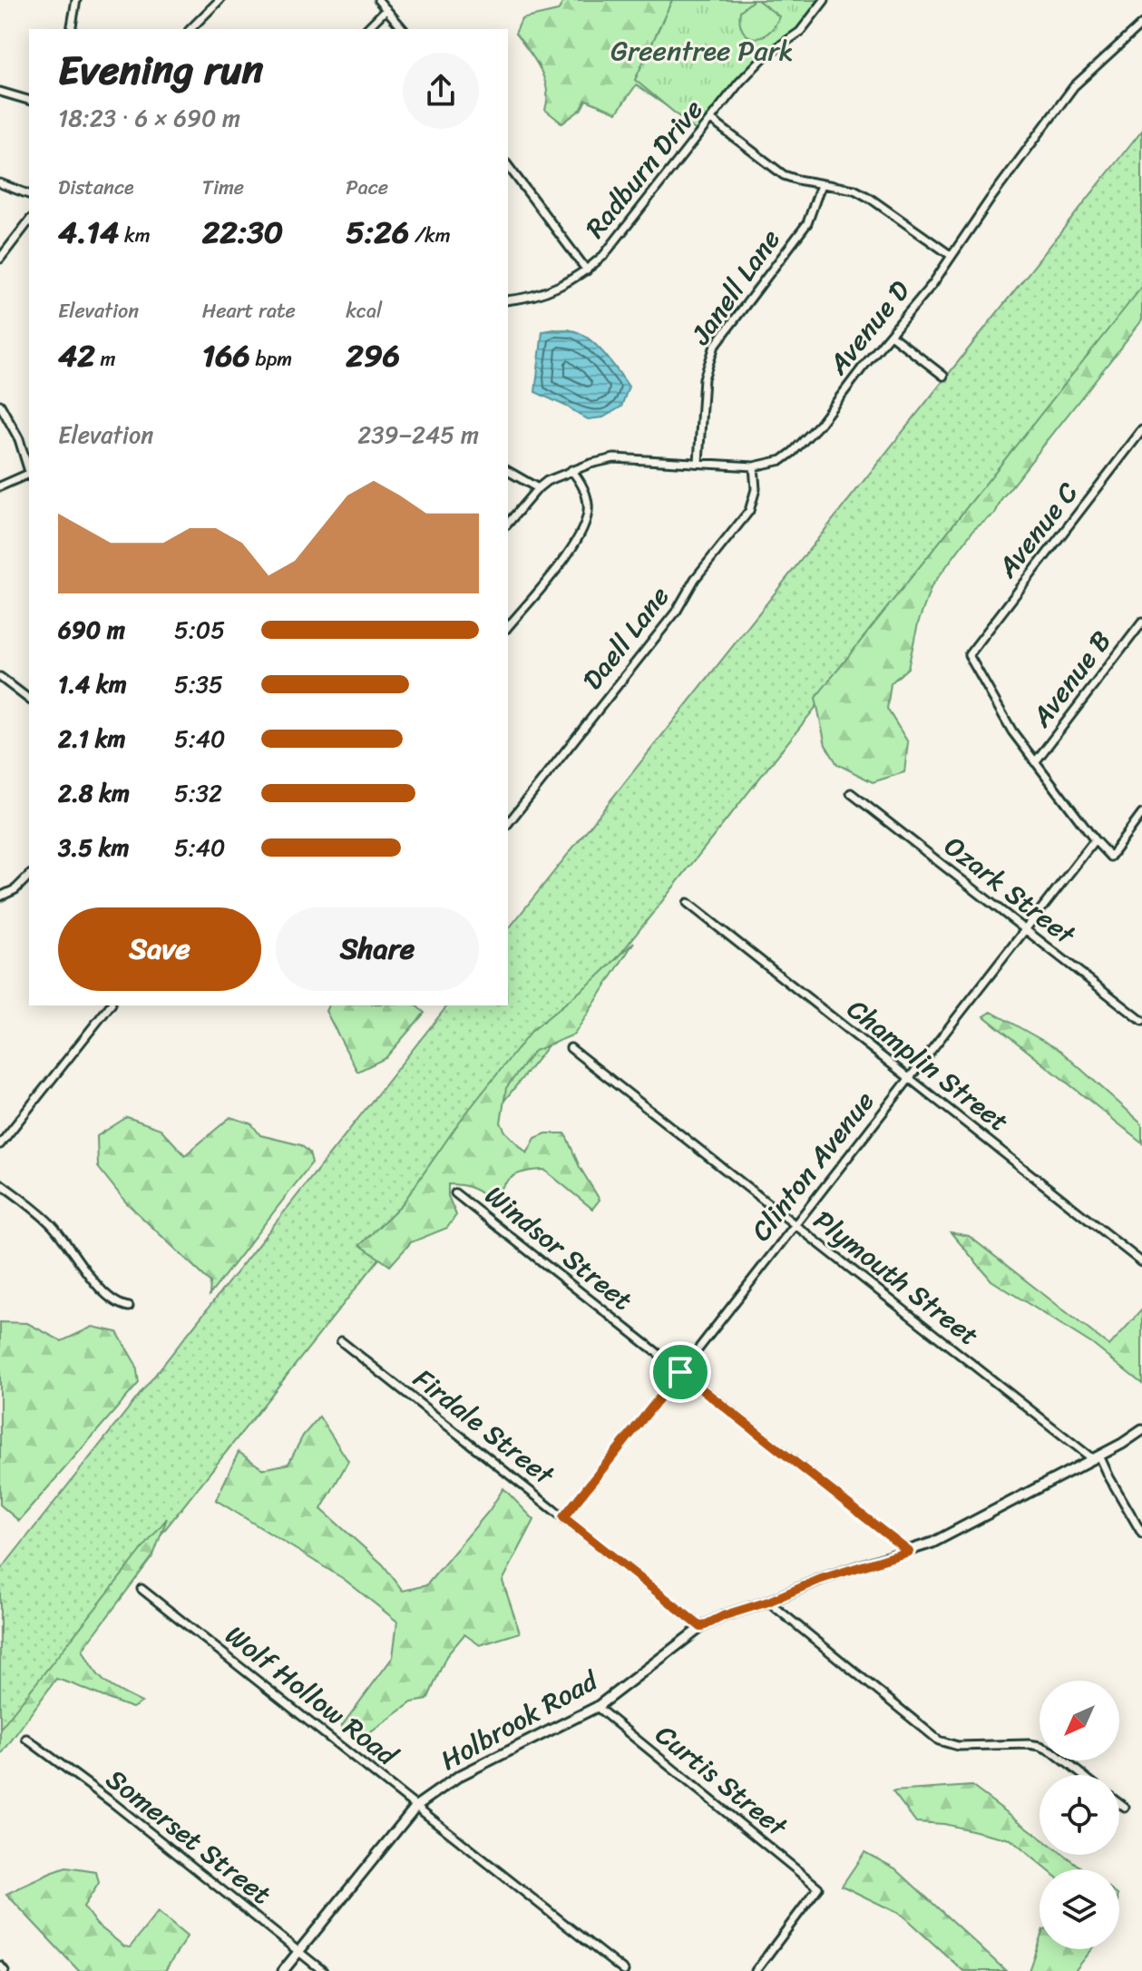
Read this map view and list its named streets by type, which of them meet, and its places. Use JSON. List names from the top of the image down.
{
  "streets": {
    "street": [
      "Radburn Drive",
      "Janell Lane",
      "Avenue D",
      "Avenue C",
      "Daell Lane",
      "Avenue B",
      "Ozark Street",
      "Champlin Street",
      "Clinton Avenue",
      "Windsor Street",
      "Plymouth Street",
      "Firdale Street",
      "Wolf Hollow Road",
      "Holbrook Road",
      "Curtis Street",
      "Somerset Street"
    ]
  },
  "crossings": [
    ["Janell Lane", "Avenue D"],
    ["Avenue D", "Daell Lane"],
    ["Avenue C", "Avenue B"],
    ["Ozark Street", "Clinton Avenue"],
    ["Champlin Street", "Clinton Avenue"],
    ["Clinton Avenue", "Windsor Street"],
    ["Clinton Avenue", "Plymouth Street"],
    ["Clinton Avenue", "Firdale Street"],
    ["Windsor Street", "Holbrook Road"],
    ["Plymouth Street", "Holbrook Road"],
    ["Firdale Street", "Holbrook Road"],
    ["Wolf Hollow Road", "Holbrook Road"],
    ["Holbrook Road", "Curtis Street"],
    ["Holbrook Road", "Somerset Street"]
  ],
  "parks": ["Greentree Park"],
  "north": "bottom left",
  "page": {
    "heading": ["Evening run", "18:23 · 6 × 690 m"],
    "stats": [
      ["Distance", "4.14 km"],
      ["Time", "22:30"],
      ["Pace", "5:26 /km"],
      ["Elevation", "42 m"],
      ["Heart rate", "166 bpm"],
      ["kcal", "296"]
    ],
    "chart": ["Elevation", "239–245 m"],
    "list": [
      {
        "name": "690 m",
        "note": "5:05"
      },
      {
        "name": "1.4 km",
        "note": "5:35"
      },
      {
        "name": "2.1 km",
        "note": "5:40"
      },
      {
        "name": "2.8 km",
        "note": "5:32"
      },
      {
        "name": "3.5 km",
        "note": "5:40"
      }
    ],
    "buttons": ["Save", "Share"]
  }
}
